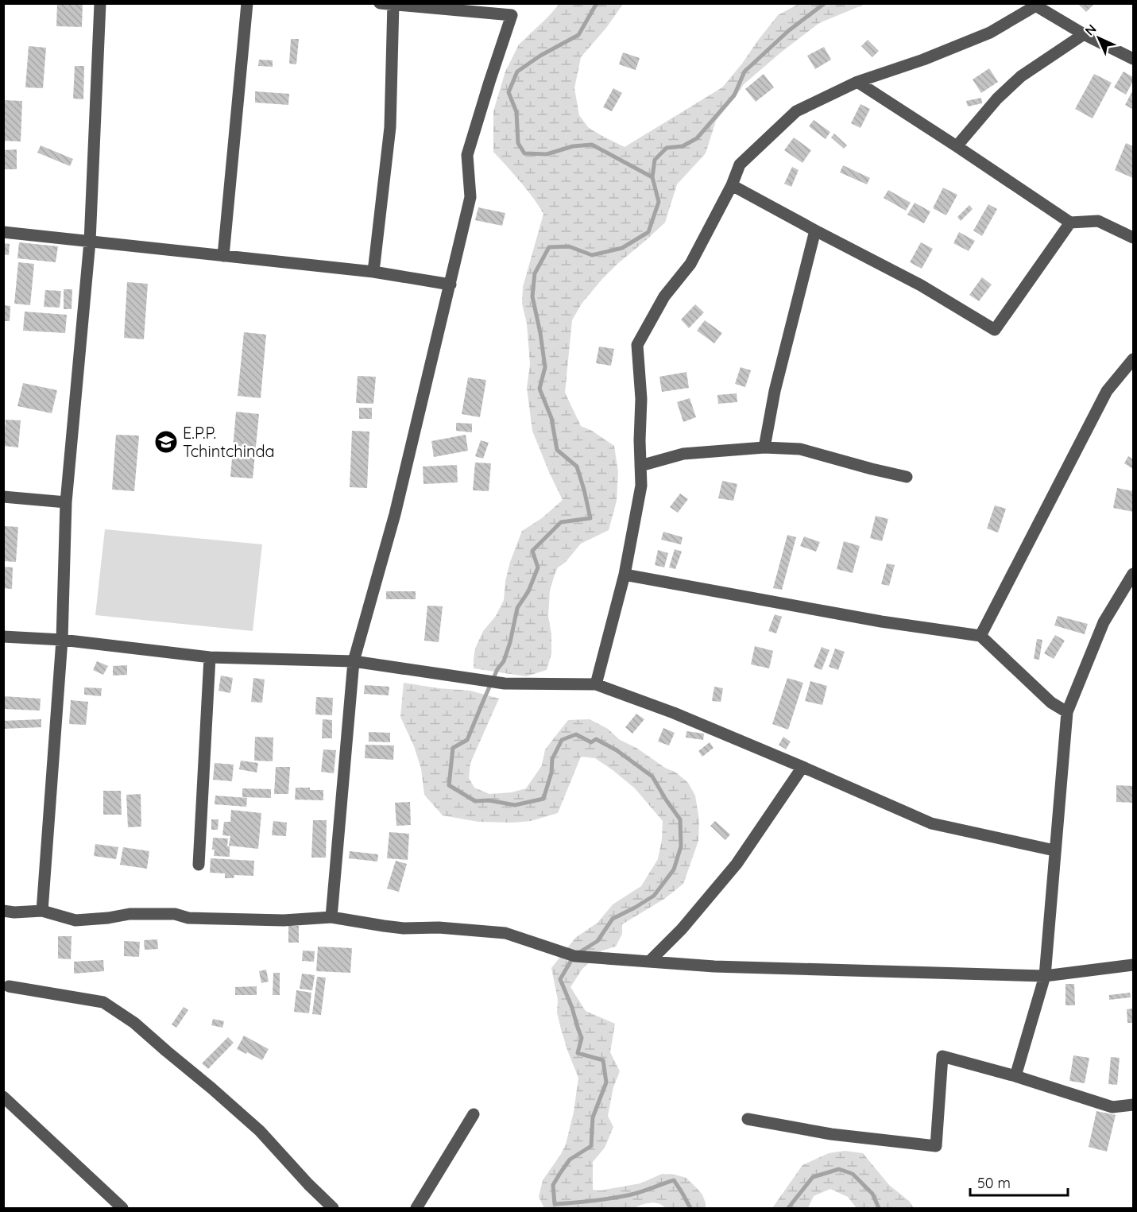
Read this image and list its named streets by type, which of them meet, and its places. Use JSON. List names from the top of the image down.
{
  "places": {
    "school or university": ["E.P.P. Tchintchinda"]
  },
  "scale_bar": "50 m",
  "north": "top left"
}
